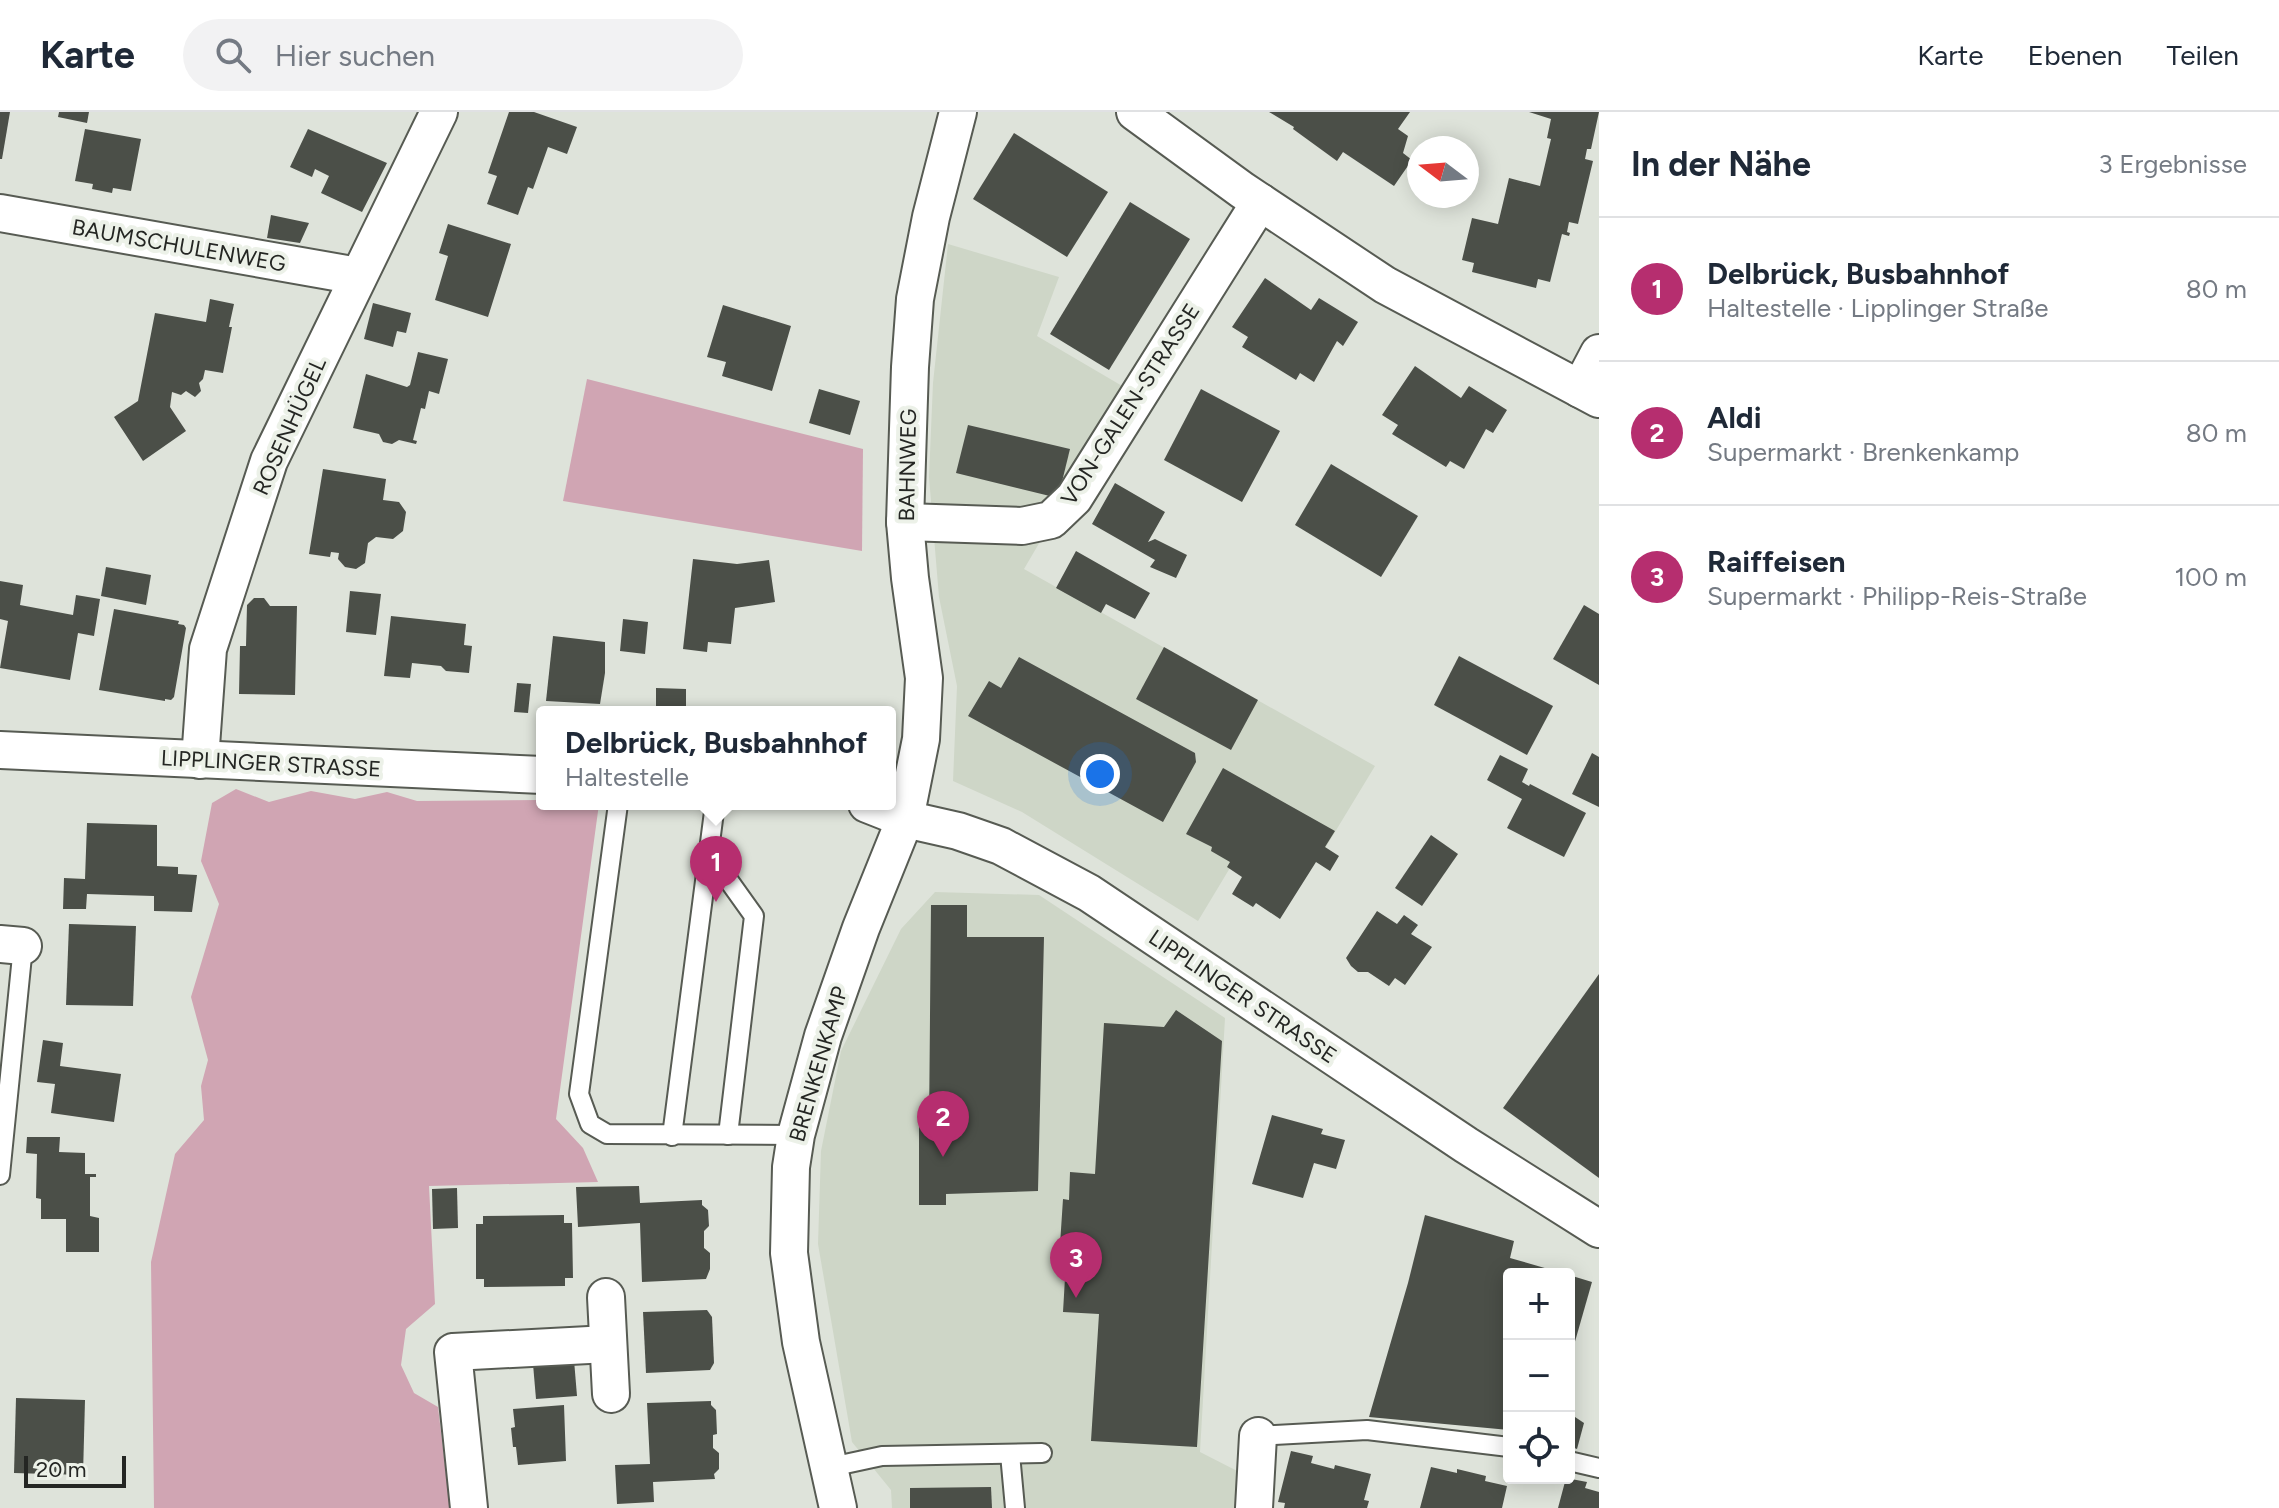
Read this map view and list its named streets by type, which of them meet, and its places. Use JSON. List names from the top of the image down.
{
  "streets": {
    "street": [
      "BAUMSCHULENWEG",
      "VON-GALEN-STRASSE",
      "ROSENHÜGEL",
      "BAHNWEG",
      "LIPPLINGER STRASSE",
      "BRENKENKAMP"
    ]
  },
  "crossings": [
    ["BAUMSCHULENWEG", "ROSENHÜGEL"],
    ["VON-GALEN-STRASSE", "BAHNWEG"],
    ["ROSENHÜGEL", "LIPPLINGER STRASSE"],
    ["BAHNWEG", "LIPPLINGER STRASSE"],
    ["BAHNWEG", "BRENKENKAMP"],
    ["LIPPLINGER STRASSE", "BRENKENKAMP"]
  ],
  "scale_bar": "20 m",
  "north": "left",
  "page": {
    "header": "Karte",
    "search": "Hier suchen",
    "nav": ["Karte", "Ebenen", "Teilen"],
    "heading": ["In der Nähe", "3 Ergebnisse"],
    "list": [
      {
        "mark": "1",
        "name": "Delbrück, Busbahnhof",
        "note": "Haltestelle · Lipplinger Straße",
        "value": "80 m"
      },
      {
        "mark": "2",
        "name": "Aldi",
        "note": "Supermarkt · Brenkenkamp",
        "value": "80 m"
      },
      {
        "mark": "3",
        "name": "Raiffeisen",
        "note": "Supermarkt · Philipp-Reis-Straße",
        "value": "100 m"
      }
    ],
    "popup": ["Delbrück, Busbahnhof", "Haltestelle"],
    "pins": ["1", "2", "3"],
    "map_buttons": ["+", "−"],
    "scale": "20 m"
  }
}
